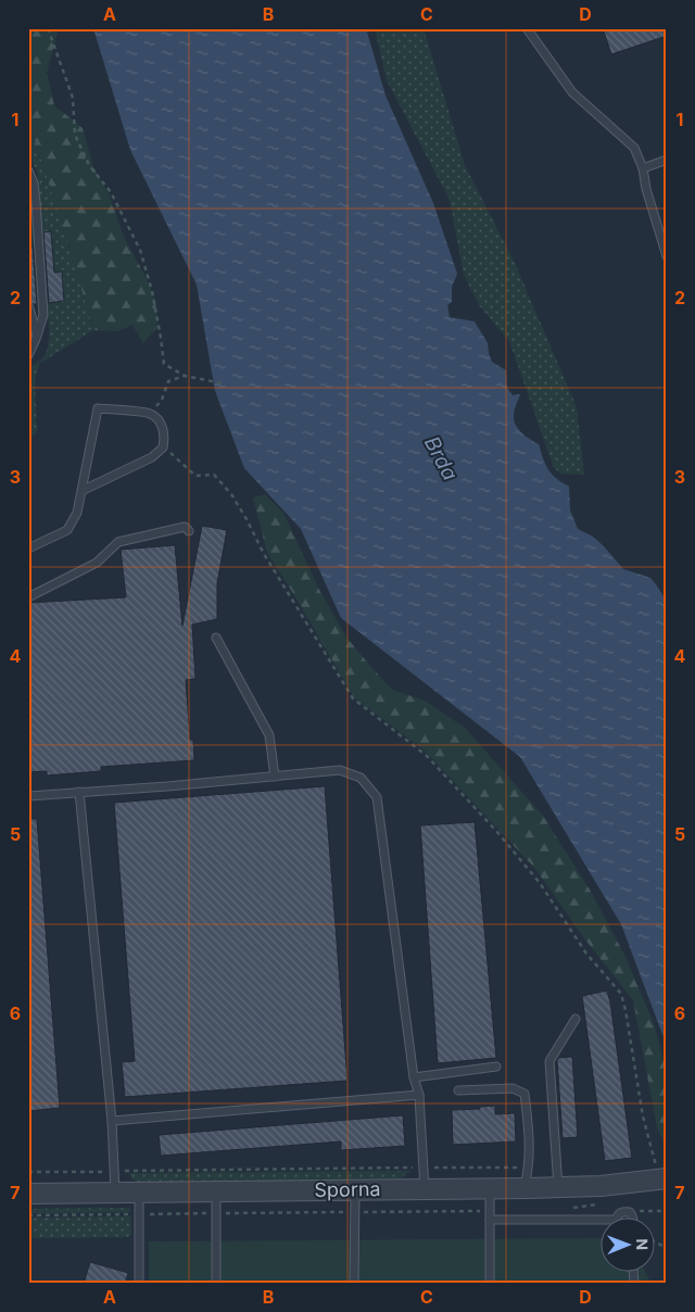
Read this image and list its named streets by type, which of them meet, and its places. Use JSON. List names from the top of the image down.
{
  "streets": {
    "street": ["Sporna"]
  },
  "water": ["Brda"],
  "north": "right",
  "grid": {
    "columns": [
      "A",
      "B",
      "C",
      "D"
    ],
    "rows": [
      "1",
      "2",
      "3",
      "4",
      "5",
      "6",
      "7"
    ]
  }
}
